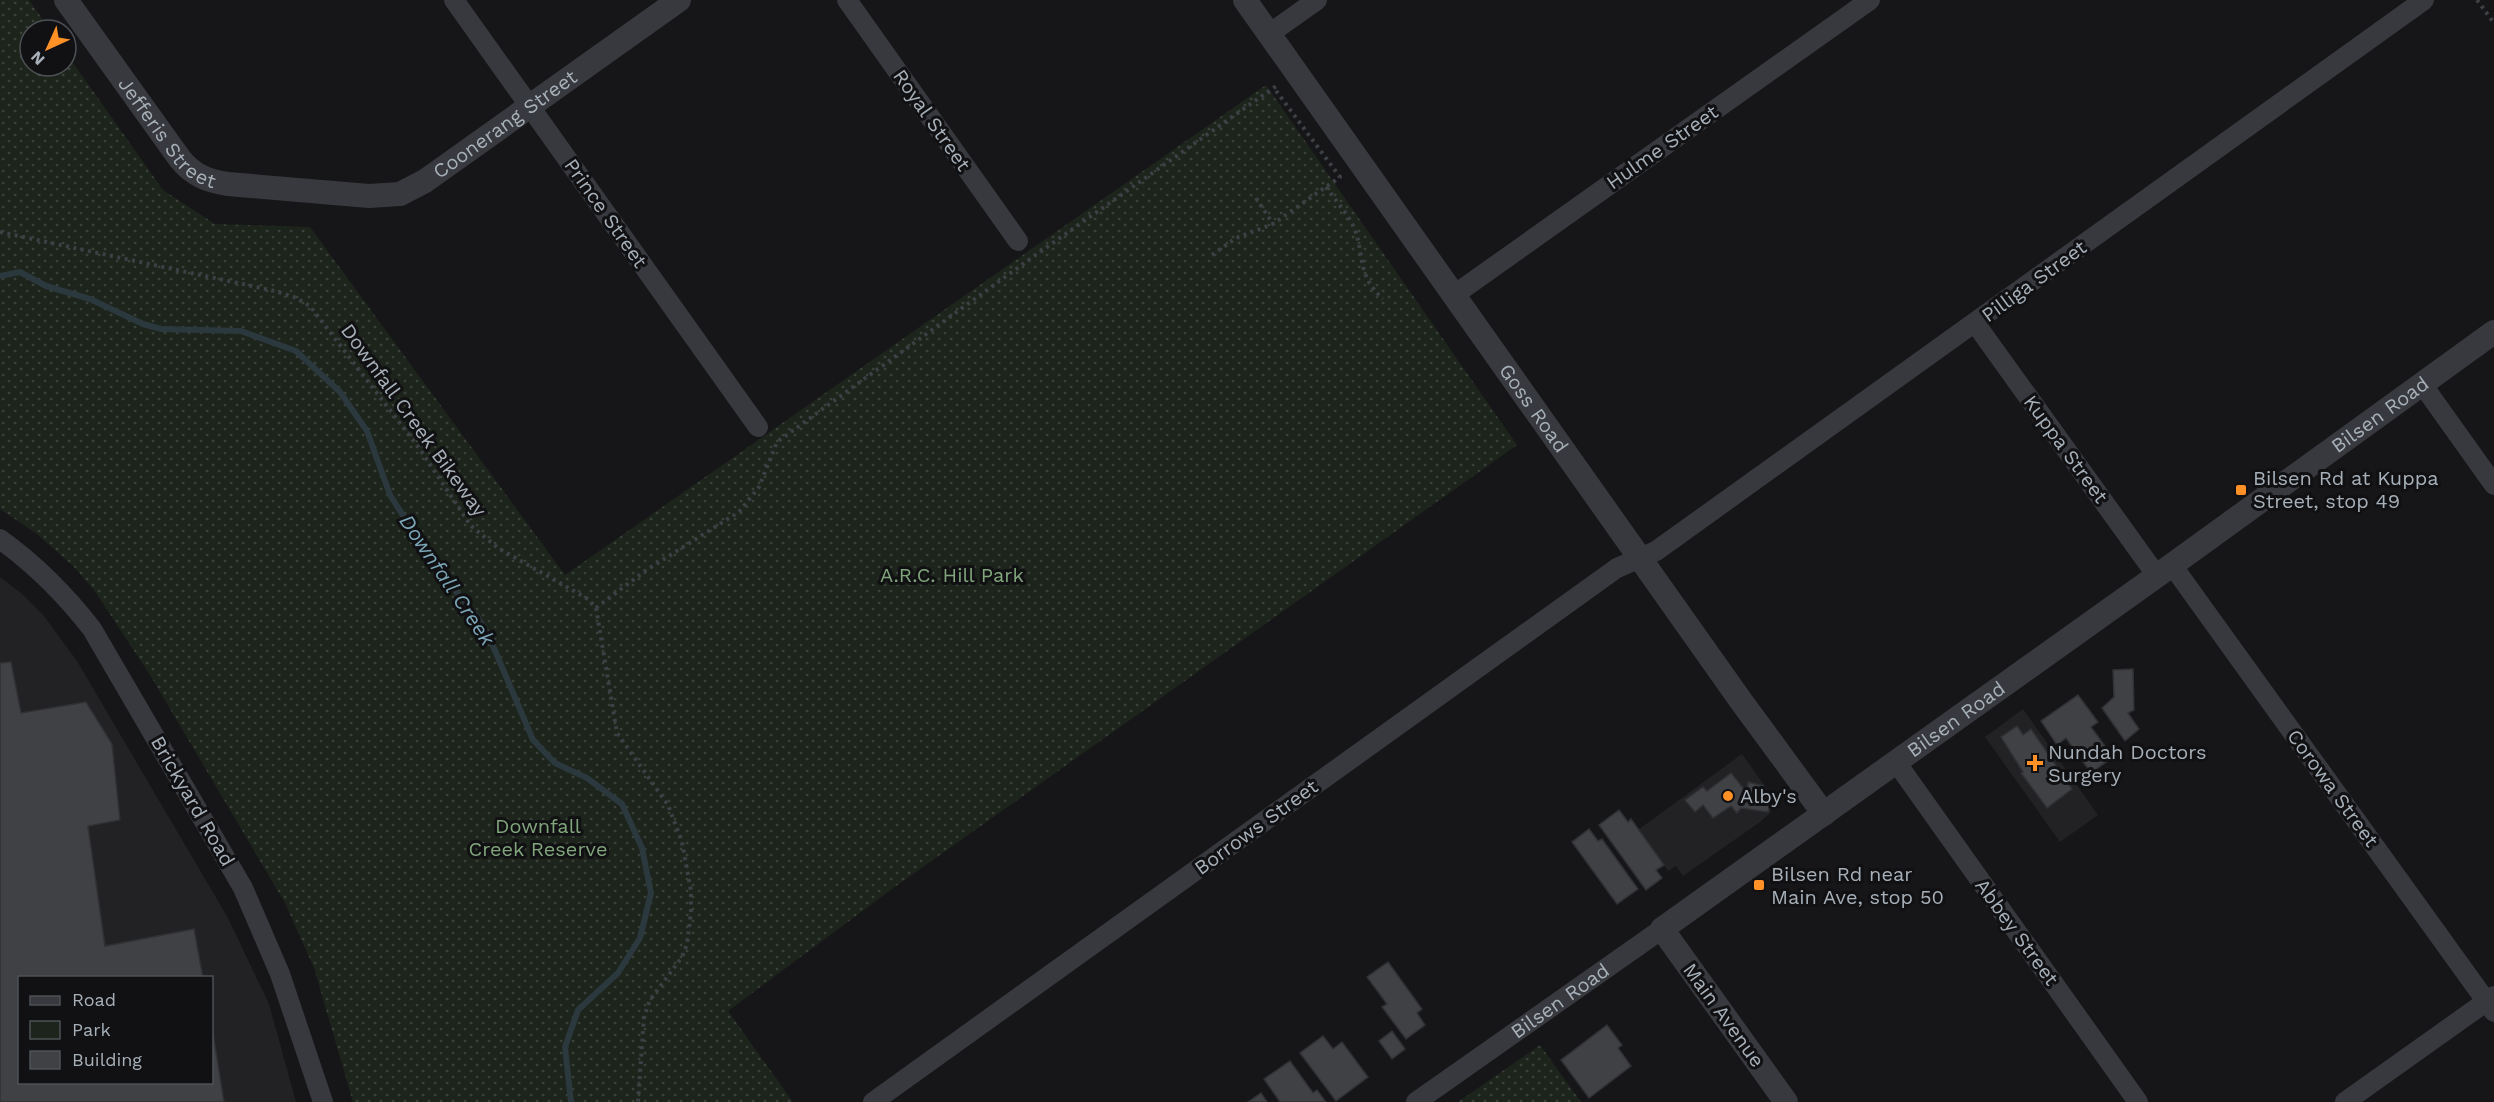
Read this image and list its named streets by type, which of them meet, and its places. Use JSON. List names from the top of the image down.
{
  "streets": {
    "street": [
      "Royal Street",
      "Coonerang Street",
      "Jefferis Street",
      "Hulme Street",
      "Prince Street",
      "Pilliga Street",
      "Goss Road",
      "Bilsen Road",
      "Kuppa Street",
      "Corowa Street",
      "Brickyard Road",
      "Borrows Street",
      "Abbey Street",
      "Main Avenue"
    ],
    "path": ["Downfall Creek Bikeway"]
  },
  "crossings": [
    ["Coonerang Street", "Jefferis Street"],
    ["Coonerang Street", "Prince Street"],
    ["Hulme Street", "Goss Road"],
    ["Pilliga Street", "Goss Road"],
    ["Pilliga Street", "Kuppa Street"],
    ["Pilliga Street", "Borrows Street"],
    ["Goss Road", "Bilsen Road"],
    ["Goss Road", "Borrows Street"],
    ["Bilsen Road", "Kuppa Street"],
    ["Bilsen Road", "Corowa Street"],
    ["Bilsen Road", "Abbey Street"],
    ["Bilsen Road", "Main Avenue"],
    ["Kuppa Street", "Corowa Street"]
  ],
  "water": ["Downfall Creek"],
  "parks": ["A.R.C. Hill Park", "Downfall Creek Reserve"],
  "places": {
    "transit": ["Bilsen Rd at Kuppa Street, stop 49", "Bilsen Rd near Main Ave, stop 50"],
    "health": ["Nundah Doctors Surgery"],
    "other": ["Alby's"]
  },
  "legend": ["Road", "Park", "Building"],
  "north": "bottom left"
}
